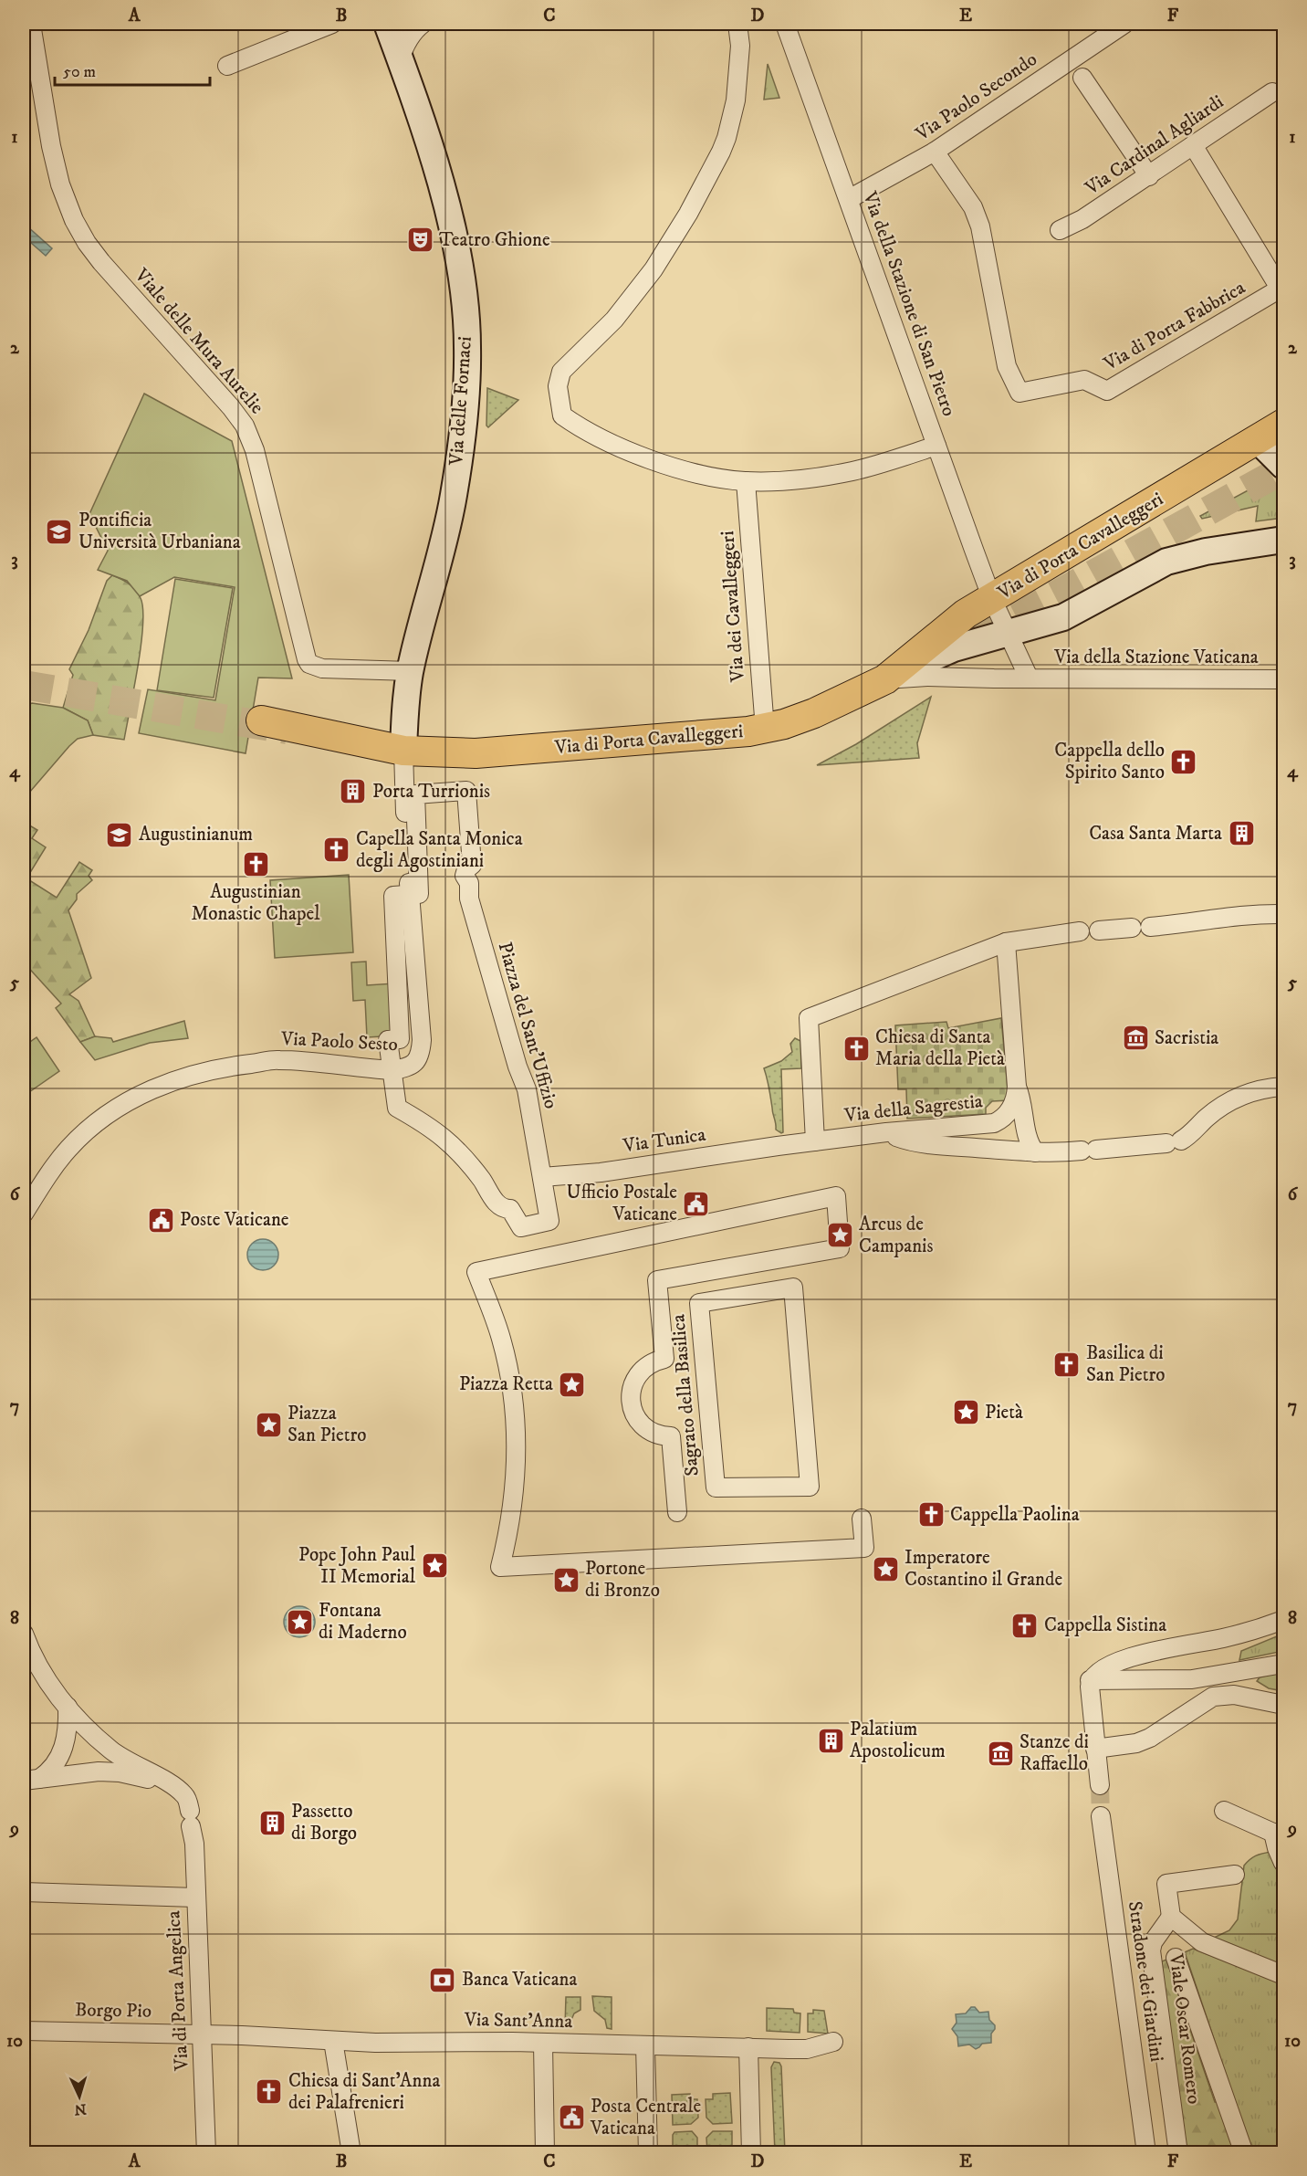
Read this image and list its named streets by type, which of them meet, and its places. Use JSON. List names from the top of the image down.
{
  "streets": {
    "main road": ["Via di Porta Cavalleggeri"],
    "street": [
      "Via Paolo Secondo",
      "Via Cardinal Agliardi",
      "Via della Stazione di San Pietro",
      "Via di Porta Fabbrica",
      "Viale delle Mura Aurelie",
      "Via delle Fornaci",
      "Via dei Cavalleggeri",
      "Via della Stazione Vaticana",
      "Piazza del Sant'Uffizio",
      "Via Paolo Sesto",
      "Via della Sagrestia",
      "Via Tunica",
      "Sagrato della Basilica",
      "Stradone dei Giardini",
      "Via di Porta Angelica",
      "Borgo Pio",
      "Via Sant'Anna",
      "Viale Oscar Romero"
    ]
  },
  "crossings": [
    ["Via Paolo Secondo", "Via della Stazione di San Pietro"],
    ["Via Paolo Secondo", "Via di Porta Fabbrica"],
    ["Via della Stazione di San Pietro", "Via di Porta Cavalleggeri"],
    ["Via della Stazione di San Pietro", "Via della Stazione Vaticana"],
    ["Viale delle Mura Aurelie", "Via delle Fornaci"],
    ["Via delle Fornaci", "Via di Porta Cavalleggeri"],
    ["Via delle Fornaci", "Piazza del Sant'Uffizio"],
    ["Via di Porta Cavalleggeri", "Via dei Cavalleggeri"],
    ["Via di Porta Cavalleggeri", "Via della Stazione Vaticana"],
    ["Via di Porta Cavalleggeri", "Piazza del Sant'Uffizio"],
    ["Piazza del Sant'Uffizio", "Via Paolo Sesto"],
    ["Piazza del Sant'Uffizio", "Via Tunica"],
    ["Via della Sagrestia", "Via Tunica"],
    ["Via di Porta Angelica", "Borgo Pio"],
    ["Via di Porta Angelica", "Via Sant'Anna"],
    ["Borgo Pio", "Via Sant'Anna"]
  ],
  "places": {
    "theatre": ["Teatro Ghione"],
    "school or university": ["Pontificia Università Urbaniana", "Augustinianum"],
    "church": [
      "Cappella dello Spirito Santo",
      "Capella Santa Monica degli Agostiniani",
      "Augustinian Monastic Chapel",
      "Chiesa di Santa Maria della Pietà",
      "Basilica di San Pietro",
      "Cappella Paolina",
      "Cappella Sistina",
      "Chiesa di Sant'Anna dei Palafrenieri"
    ],
    "building": [
      "Porta Turrionis",
      "Casa Santa Marta",
      "Palatium Apostolicum",
      "Passetto di Borgo"
    ],
    "museum": ["Sacristia", "Stanze di Raffaello"],
    "public building": ["Ufficio Postale Vaticane", "Poste Vaticane", "Posta Centrale Vaticana"],
    "place": [
      "Arcus de Campanis",
      "Piazza Retta",
      "Pietà",
      "Piazza San Pietro",
      "Pope John Paul II Memorial",
      "Imperatore Costantino il Grande",
      "Portone di Bronzo",
      "Fontana di Maderno"
    ],
    "bank": ["Banca Vaticana"]
  },
  "scale_bar": "50 m",
  "north": "bottom",
  "grid": {
    "columns": [
      "A",
      "B",
      "C",
      "D",
      "E",
      "F"
    ],
    "rows": [
      "1",
      "2",
      "3",
      "4",
      "5",
      "6",
      "7",
      "8",
      "9",
      "10"
    ]
  }
}
